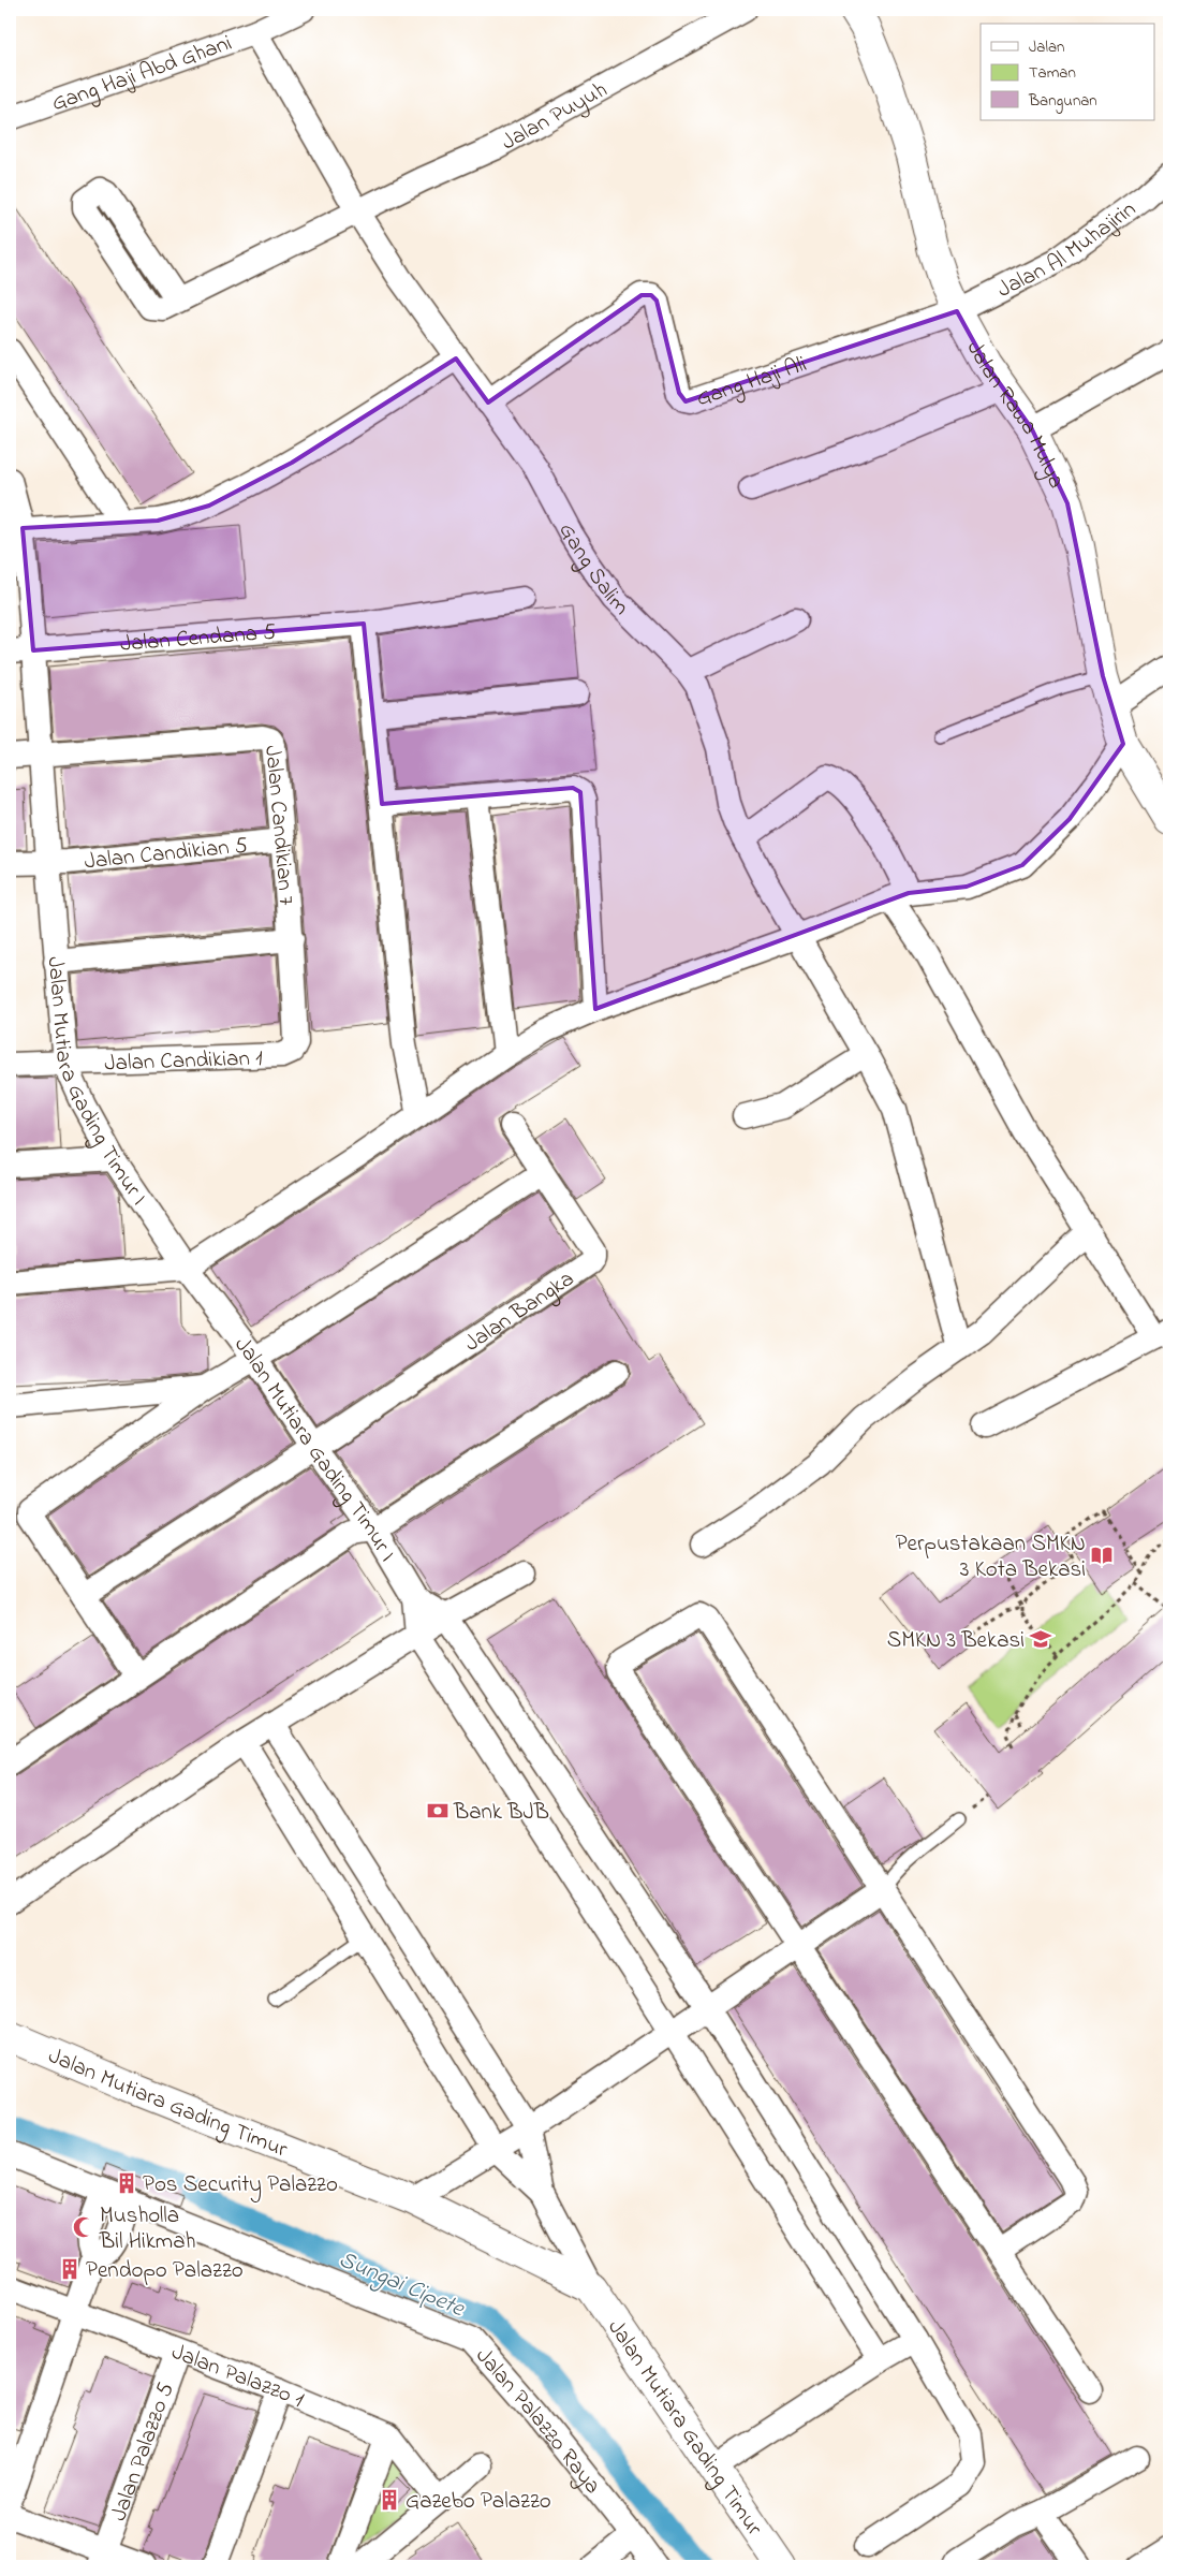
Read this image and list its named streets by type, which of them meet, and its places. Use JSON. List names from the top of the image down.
{
  "streets": {
    "main road": ["Jalan Rawa Mulya", "Jalan Mutiara Gading Timur"],
    "street": [
      "Gang Haji Abd Ghani",
      "Jalan Puyuh",
      "Jalan Al Muhajirin",
      "Gang Haji Ali",
      "Gang Salim",
      "Jalan Cendana 5",
      "Jalan Candikian 7",
      "Jalan Candikian 5",
      "Jalan Candikian 1",
      "Jalan Mutiara Gading Timur I",
      "Jalan Bangka",
      "Jalan Palazzo 1",
      "Jalan Palazzo Raya",
      "Jalan Palazzo 5"
    ]
  },
  "crossings": [
    ["Gang Haji Abd Ghani", "Gang Salim"],
    ["Jalan Puyuh", "Gang Salim"],
    ["Jalan Al Muhajirin", "Gang Haji Ali"],
    ["Jalan Al Muhajirin", "Jalan Rawa Mulya"],
    ["Gang Haji Ali", "Jalan Rawa Mulya"],
    ["Gang Haji Ali", "Gang Salim"],
    ["Jalan Cendana 5", "Jalan Mutiara Gading Timur I"],
    ["Jalan Candikian 7", "Jalan Candikian 5"],
    ["Jalan Candikian 7", "Jalan Candikian 1"],
    ["Jalan Candikian 7", "Jalan Mutiara Gading Timur I"],
    ["Jalan Candikian 5", "Jalan Mutiara Gading Timur I"],
    ["Jalan Candikian 1", "Jalan Mutiara Gading Timur I"],
    ["Jalan Mutiara Gading Timur I", "Jalan Bangka"],
    ["Jalan Palazzo 1", "Jalan Palazzo 5"]
  ],
  "water": ["Sungai Cipete"],
  "places": {
    "library": ["Perpustakaan SMKN 3 Kota Bekasi"],
    "school or university": ["SMKN 3 Bekasi"],
    "bank": ["Bank BJB"],
    "building": ["Pos Security Palazzo", "Pendopo Palazzo", "Gazebo Palazzo"],
    "mosque": ["Musholla Bil Hikmah"]
  },
  "legend": ["Jalan", "Taman", "Bangunan"]
}
